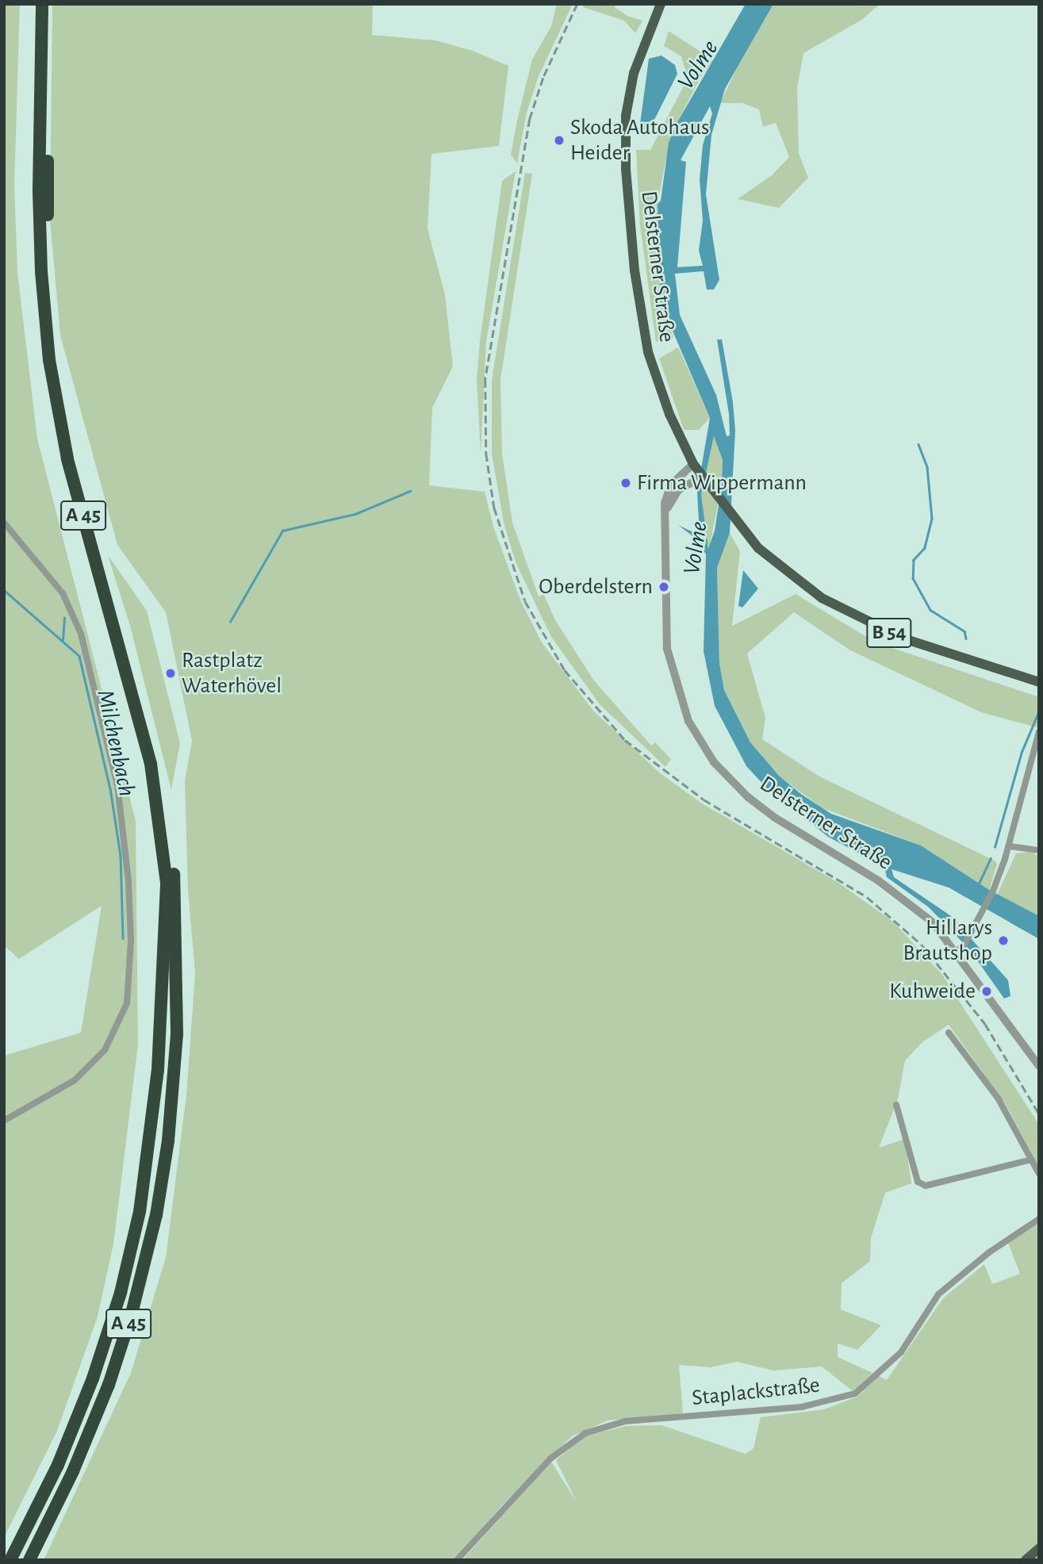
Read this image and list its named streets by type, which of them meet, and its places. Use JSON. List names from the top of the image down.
{
  "streets": {
    "highway": ["A 45"],
    "main road": ["Delsterner Straße", "B 54"],
    "street": ["Staplackstraße"]
  },
  "crossings": [
    ["Delsterner Straße", "B 54"]
  ],
  "water": ["Volme", "Milchenbach"],
  "places": [
    "Skoda Autohaus Heider",
    "Firma Wippermann",
    "Oberdelstern",
    "Rastplatz Waterhövel",
    "Hillarys Brautshop",
    "Kuhweide"
  ]
}
